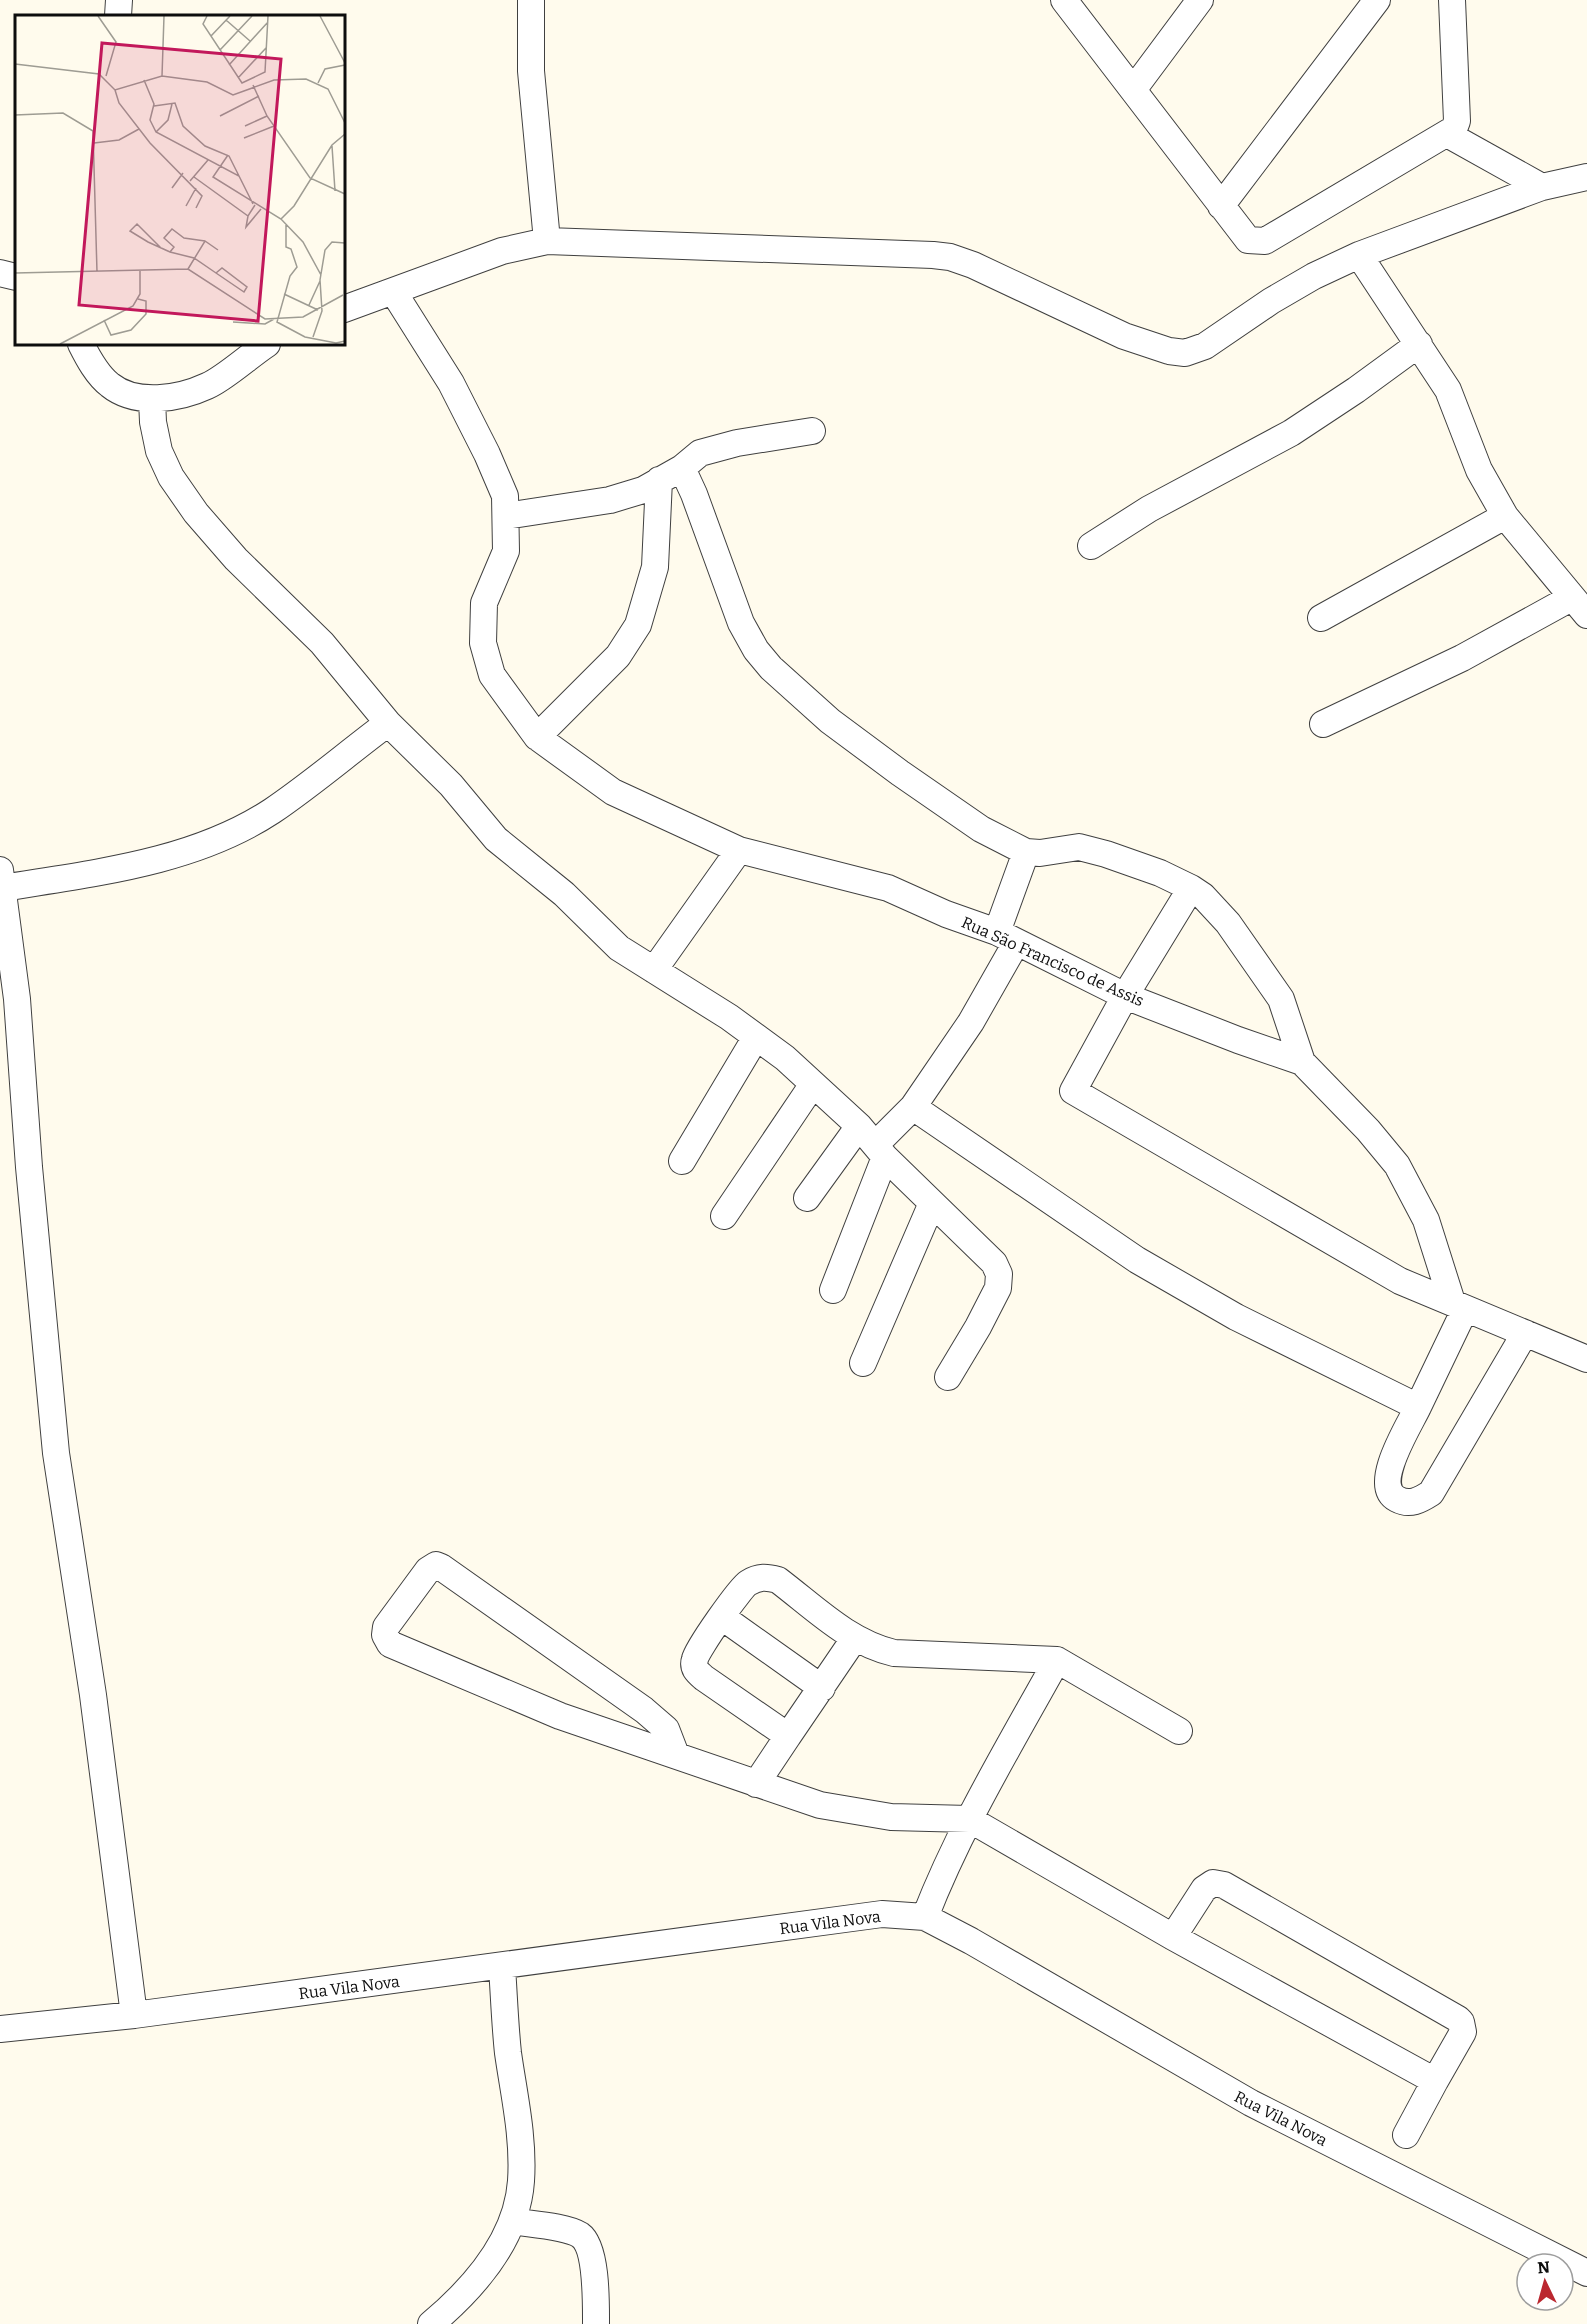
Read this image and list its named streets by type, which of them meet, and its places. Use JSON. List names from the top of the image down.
{
  "streets": {
    "street": ["Rua São Francisco de Assis", "Rua Vila Nova"]
  },
  "north": "top"
}
